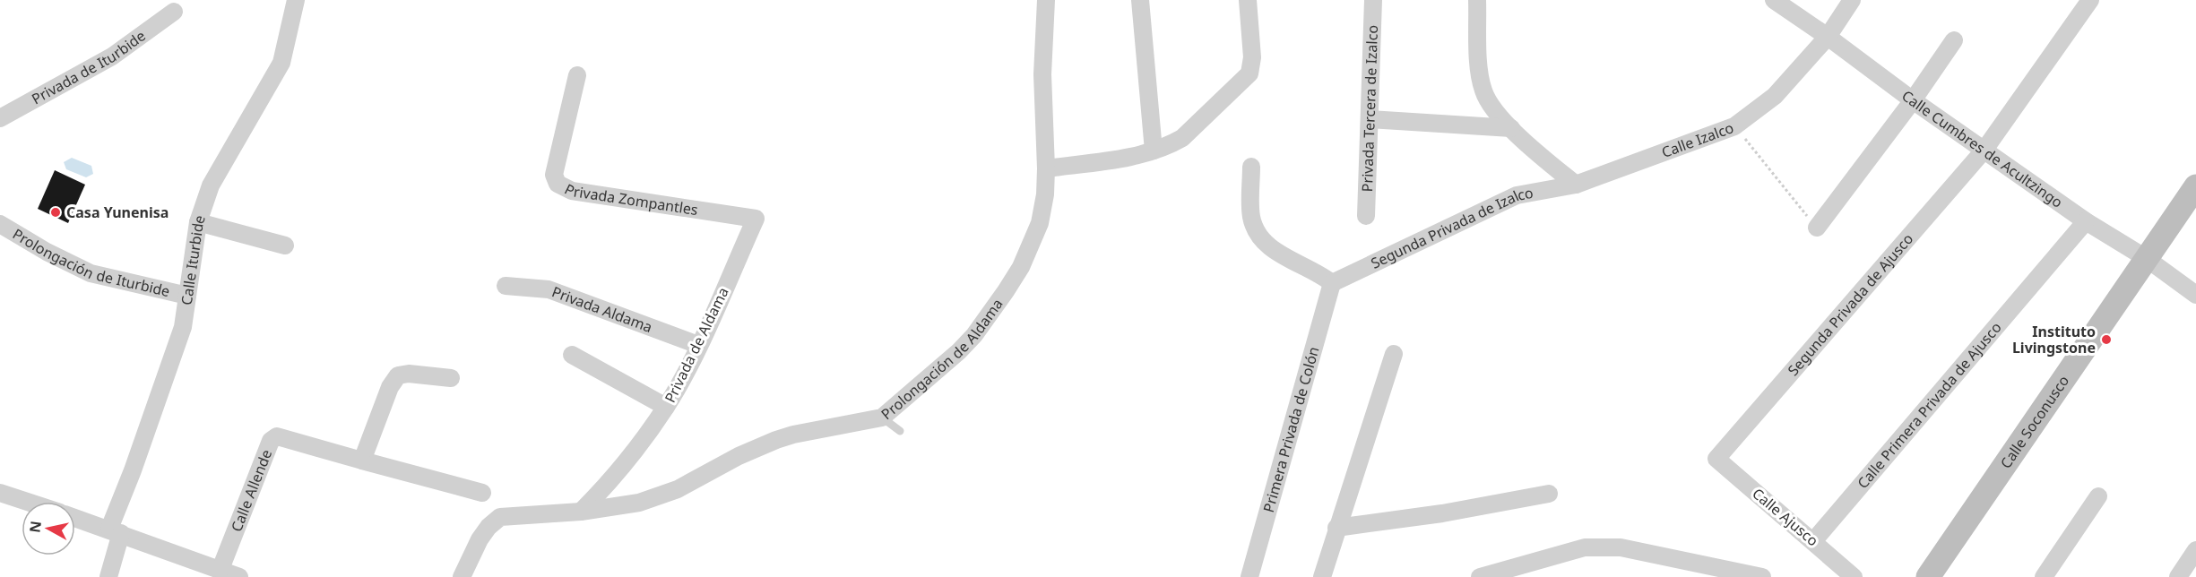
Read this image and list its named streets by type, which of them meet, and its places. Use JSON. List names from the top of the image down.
{
  "streets": {
    "main road": ["Calle Soconusco"],
    "street": [
      "Privada de Iturbide",
      "Privada Tercera de Izalco",
      "Calle Izalco",
      "Calle Cumbres de Acultzingo",
      "Privada Zompantles",
      "Segunda Privada de Izalco",
      "Calle Iturbide",
      "Prolongación de Iturbide",
      "Segunda Privada de Ajusco",
      "Privada Aldama",
      "Privada de Aldama",
      "Prolongación de Aldama",
      "Calle Primera Privada de Ajusco",
      "Primera Privada de Colón",
      "Calle Allende",
      "Calle Ajusco"
    ]
  },
  "crossings": [
    ["Calle Izalco", "Calle Cumbres de Acultzingo"],
    ["Calle Izalco", "Segunda Privada de Izalco"],
    ["Calle Cumbres de Acultzingo", "Segunda Privada de Ajusco"],
    ["Calle Cumbres de Acultzingo", "Calle Primera Privada de Ajusco"],
    ["Calle Cumbres de Acultzingo", "Calle Soconusco"],
    ["Privada Zompantles", "Privada de Aldama"],
    ["Segunda Privada de Izalco", "Primera Privada de Colón"],
    ["Calle Iturbide", "Prolongación de Iturbide"],
    ["Segunda Privada de Ajusco", "Calle Ajusco"],
    ["Privada Aldama", "Privada de Aldama"],
    ["Privada de Aldama", "Prolongación de Aldama"],
    ["Calle Primera Privada de Ajusco", "Calle Ajusco"]
  ],
  "places": ["Casa Yunenisa", "Instituto Livingstone"],
  "north": "left"
}
